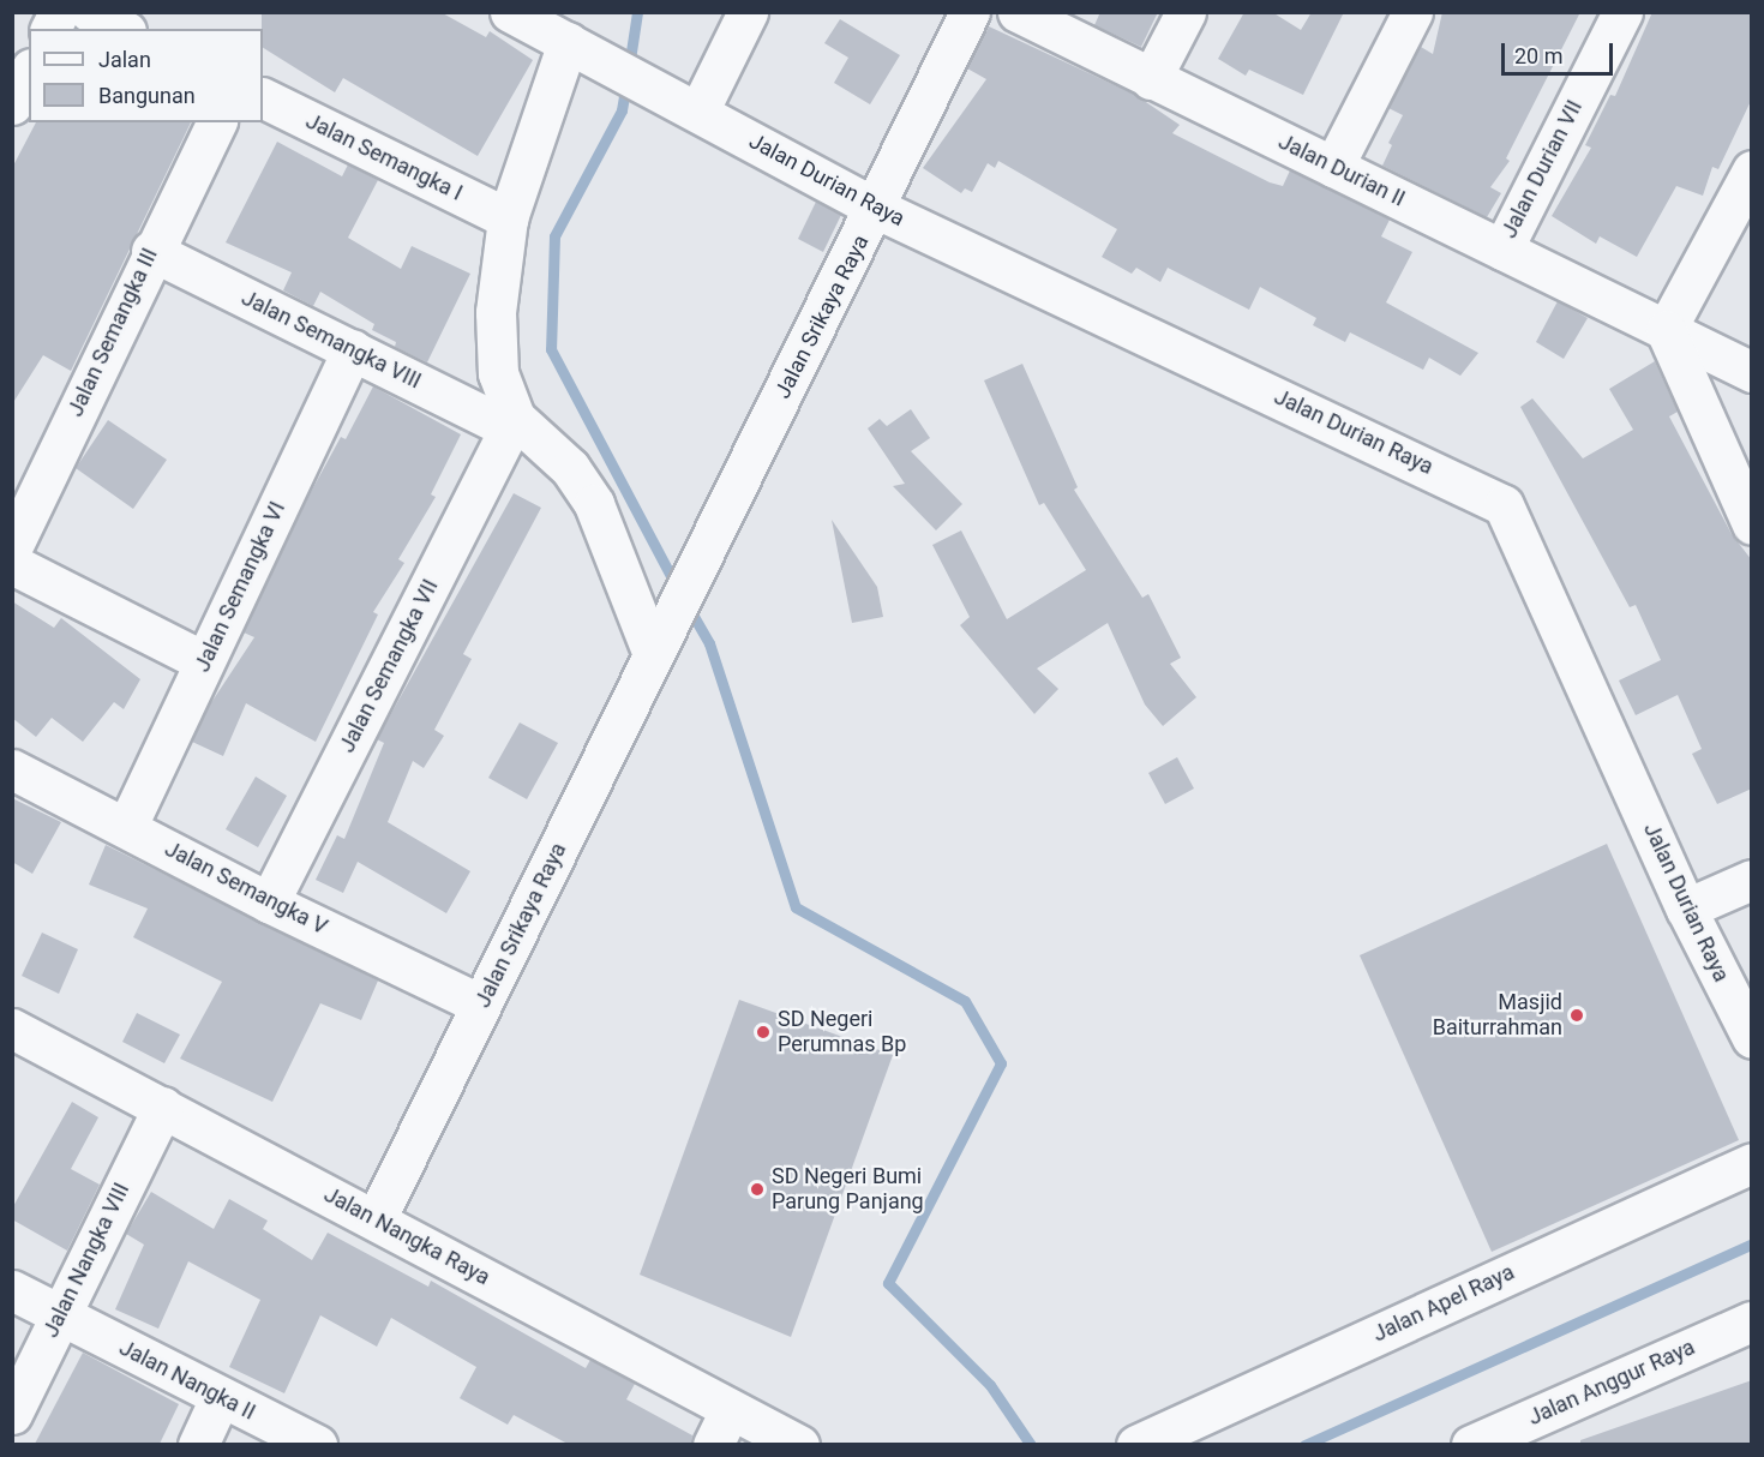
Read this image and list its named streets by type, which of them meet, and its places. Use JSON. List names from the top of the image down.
{
  "streets": {
    "street": [
      "Jalan Semangka I",
      "Jalan Durian VII",
      "Jalan Durian II",
      "Jalan Durian Raya",
      "Jalan Srikaya Raya",
      "Jalan Semangka III",
      "Jalan Semangka VIII",
      "Jalan Semangka VI",
      "Jalan Semangka VII",
      "Jalan Semangka V",
      "Jalan Nangka Raya",
      "Jalan Nangka VIII",
      "Jalan Apel Raya",
      "Jalan Nangka II",
      "Jalan Anggur Raya"
    ]
  },
  "crossings": [
    ["Jalan Durian VII", "Jalan Durian II"],
    ["Jalan Durian Raya", "Jalan Srikaya Raya"],
    ["Jalan Srikaya Raya", "Jalan Semangka V"],
    ["Jalan Srikaya Raya", "Jalan Nangka Raya"],
    ["Jalan Semangka III", "Jalan Semangka VIII"],
    ["Jalan Semangka VIII", "Jalan Semangka VI"],
    ["Jalan Semangka VIII", "Jalan Semangka VII"],
    ["Jalan Semangka VI", "Jalan Semangka V"],
    ["Jalan Semangka VII", "Jalan Semangka V"],
    ["Jalan Nangka Raya", "Jalan Nangka VIII"],
    ["Jalan Nangka VIII", "Jalan Nangka II"]
  ],
  "places": ["Masjid Baiturrahman", "SD Negeri Perumnas Bp", "SD Negeri Bumi Parung Panjang"],
  "legend": ["Jalan", "Bangunan"],
  "scale_bar": "20 m"
}
